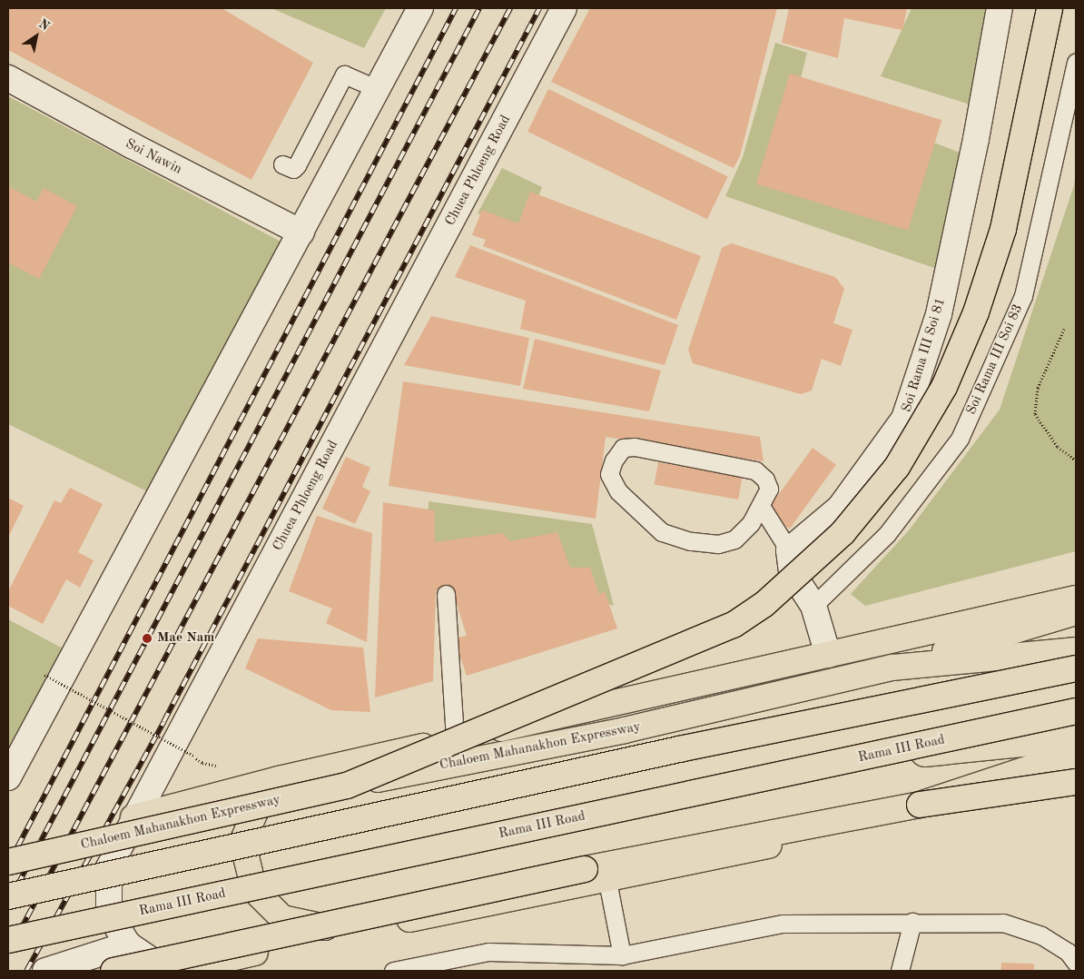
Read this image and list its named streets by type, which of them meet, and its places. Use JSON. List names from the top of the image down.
{
  "streets": {
    "main road": ["Chaloem Mahanakhon Expressway", "Rama III Road"],
    "street": ["Soi Nawin", "Chuea Phloeng Road", "Soi Rama III Soi 81"],
    "lane": ["Soi Rama III Soi 83"]
  },
  "places": ["Mae Nam"],
  "north": "top right"
}
